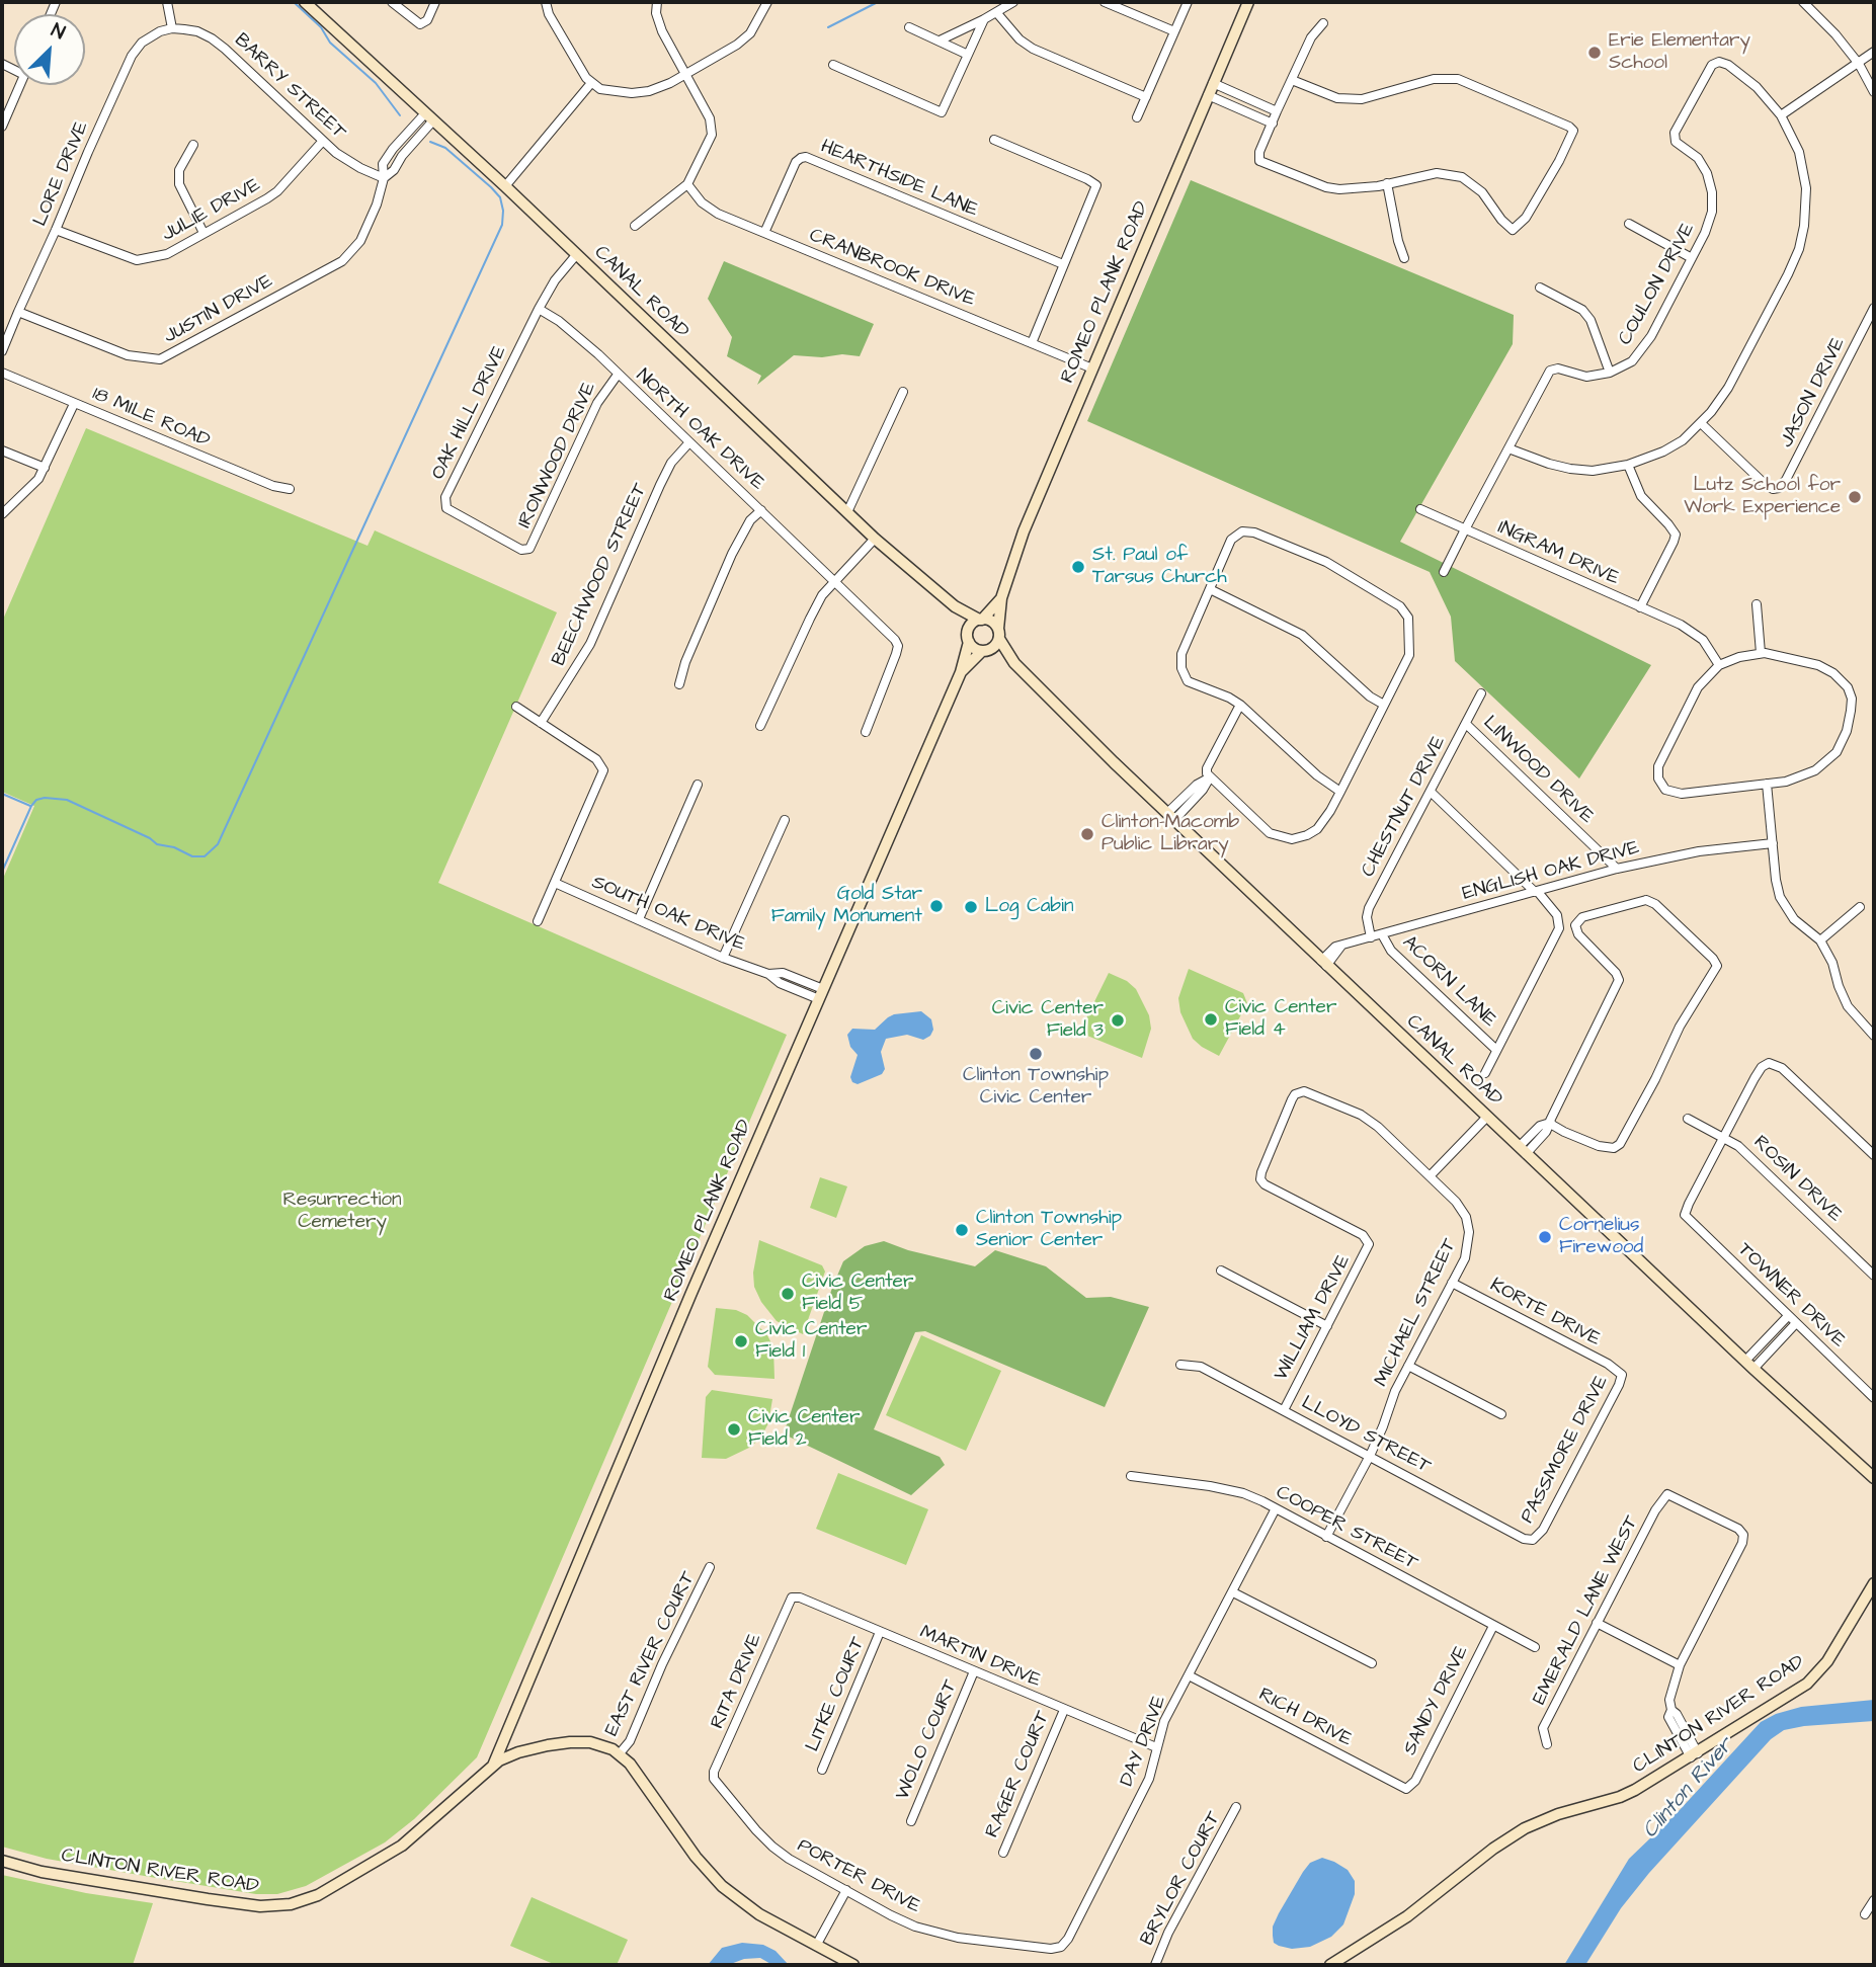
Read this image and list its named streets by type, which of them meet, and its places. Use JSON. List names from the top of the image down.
{
  "streets": {
    "street": [
      "BARRY STREET",
      "LORE DRIVE",
      "HEARTHSIDE LANE",
      "JULIE DRIVE",
      "CRANBROOK DRIVE",
      "COULON DRIVE",
      "CANAL ROAD",
      "ROMEO PLANK ROAD",
      "JUSTIN DRIVE",
      "JASON DRIVE",
      "OAK HILL DRIVE",
      "18 MILE ROAD",
      "NORTH OAK DRIVE",
      "IRONWOOD DRIVE",
      "INGRAM DRIVE",
      "BEECHWOOD STREET",
      "LINWOOD DRIVE",
      "CHESTNUT DRIVE",
      "ENGLISH OAK DRIVE",
      "SOUTH OAK DRIVE",
      "ACORN LANE",
      "ROSIN DRIVE",
      "TOWNER DRIVE",
      "MICHAEL STREET",
      "KORTE DRIVE",
      "WILLIAM DRIVE",
      "LLOYD STREET",
      "PASSMORE DRIVE",
      "COOPER STREET",
      "EMERALD LANE WEST",
      "EAST RIVER COURT",
      "MARTIN DRIVE",
      "RITA DRIVE",
      "LITKE COURT",
      "SANDY DRIVE",
      "CLINTON RIVER ROAD",
      "RICH DRIVE",
      "WOLO COURT",
      "DAY DRIVE",
      "RAGER COURT",
      "PORTER DRIVE",
      "BRYLOR COURT"
    ]
  },
  "crossings": [
    ["BARRY STREET", "LORE DRIVE"],
    ["BARRY STREET", "JULIE DRIVE"],
    ["BARRY STREET", "JUSTIN DRIVE"],
    ["LORE DRIVE", "JULIE DRIVE"],
    ["LORE DRIVE", "JUSTIN DRIVE"],
    ["HEARTHSIDE LANE", "CRANBROOK DRIVE"],
    ["CRANBROOK DRIVE", "ROMEO PLANK ROAD"],
    ["CANAL ROAD", "ROMEO PLANK ROAD"],
    ["CANAL ROAD", "JUSTIN DRIVE"],
    ["CANAL ROAD", "OAK HILL DRIVE"],
    ["CANAL ROAD", "ENGLISH OAK DRIVE"],
    ["ROMEO PLANK ROAD", "SOUTH OAK DRIVE"],
    ["ROMEO PLANK ROAD", "CLINTON RIVER ROAD"],
    ["OAK HILL DRIVE", "NORTH OAK DRIVE"],
    ["OAK HILL DRIVE", "IRONWOOD DRIVE"],
    ["NORTH OAK DRIVE", "IRONWOOD DRIVE"],
    ["NORTH OAK DRIVE", "BEECHWOOD STREET"],
    ["LINWOOD DRIVE", "CHESTNUT DRIVE"],
    ["LINWOOD DRIVE", "ENGLISH OAK DRIVE"],
    ["CHESTNUT DRIVE", "ENGLISH OAK DRIVE"],
    ["ENGLISH OAK DRIVE", "ACORN LANE"],
    ["ROSIN DRIVE", "TOWNER DRIVE"],
    ["MICHAEL STREET", "KORTE DRIVE"],
    ["MICHAEL STREET", "WILLIAM DRIVE"],
    ["MICHAEL STREET", "LLOYD STREET"],
    ["MICHAEL STREET", "COOPER STREET"],
    ["KORTE DRIVE", "PASSMORE DRIVE"],
    ["WILLIAM DRIVE", "LLOYD STREET"],
    ["LLOYD STREET", "PASSMORE DRIVE"],
    ["COOPER STREET", "SANDY DRIVE"],
    ["COOPER STREET", "DAY DRIVE"],
    ["EAST RIVER COURT", "CLINTON RIVER ROAD"],
    ["MARTIN DRIVE", "RITA DRIVE"],
    ["MARTIN DRIVE", "LITKE COURT"],
    ["MARTIN DRIVE", "WOLO COURT"],
    ["MARTIN DRIVE", "DAY DRIVE"],
    ["MARTIN DRIVE", "RAGER COURT"],
    ["RITA DRIVE", "PORTER DRIVE"],
    ["SANDY DRIVE", "RICH DRIVE"],
    ["RICH DRIVE", "DAY DRIVE"],
    ["DAY DRIVE", "PORTER DRIVE"]
  ],
  "water": ["Clinton River"],
  "parks": ["Resurrection Cemetery"],
  "places": [
    "Erie Elementary School",
    "Lutz School for Work Experience",
    "St. Paul of Tarsus Church",
    "Clinton-Macomb Public Library",
    "Gold Star Family Monument",
    "Log Cabin",
    "Civic Center Field 4",
    "Civic Center Field 3",
    "Clinton Township Civic Center",
    "Clinton Township Senior Center",
    "Cornelius Firewood",
    "Civic Center Field 5",
    "Civic Center Field 1",
    "Civic Center Field 2"
  ],
  "north": "top right"
}
